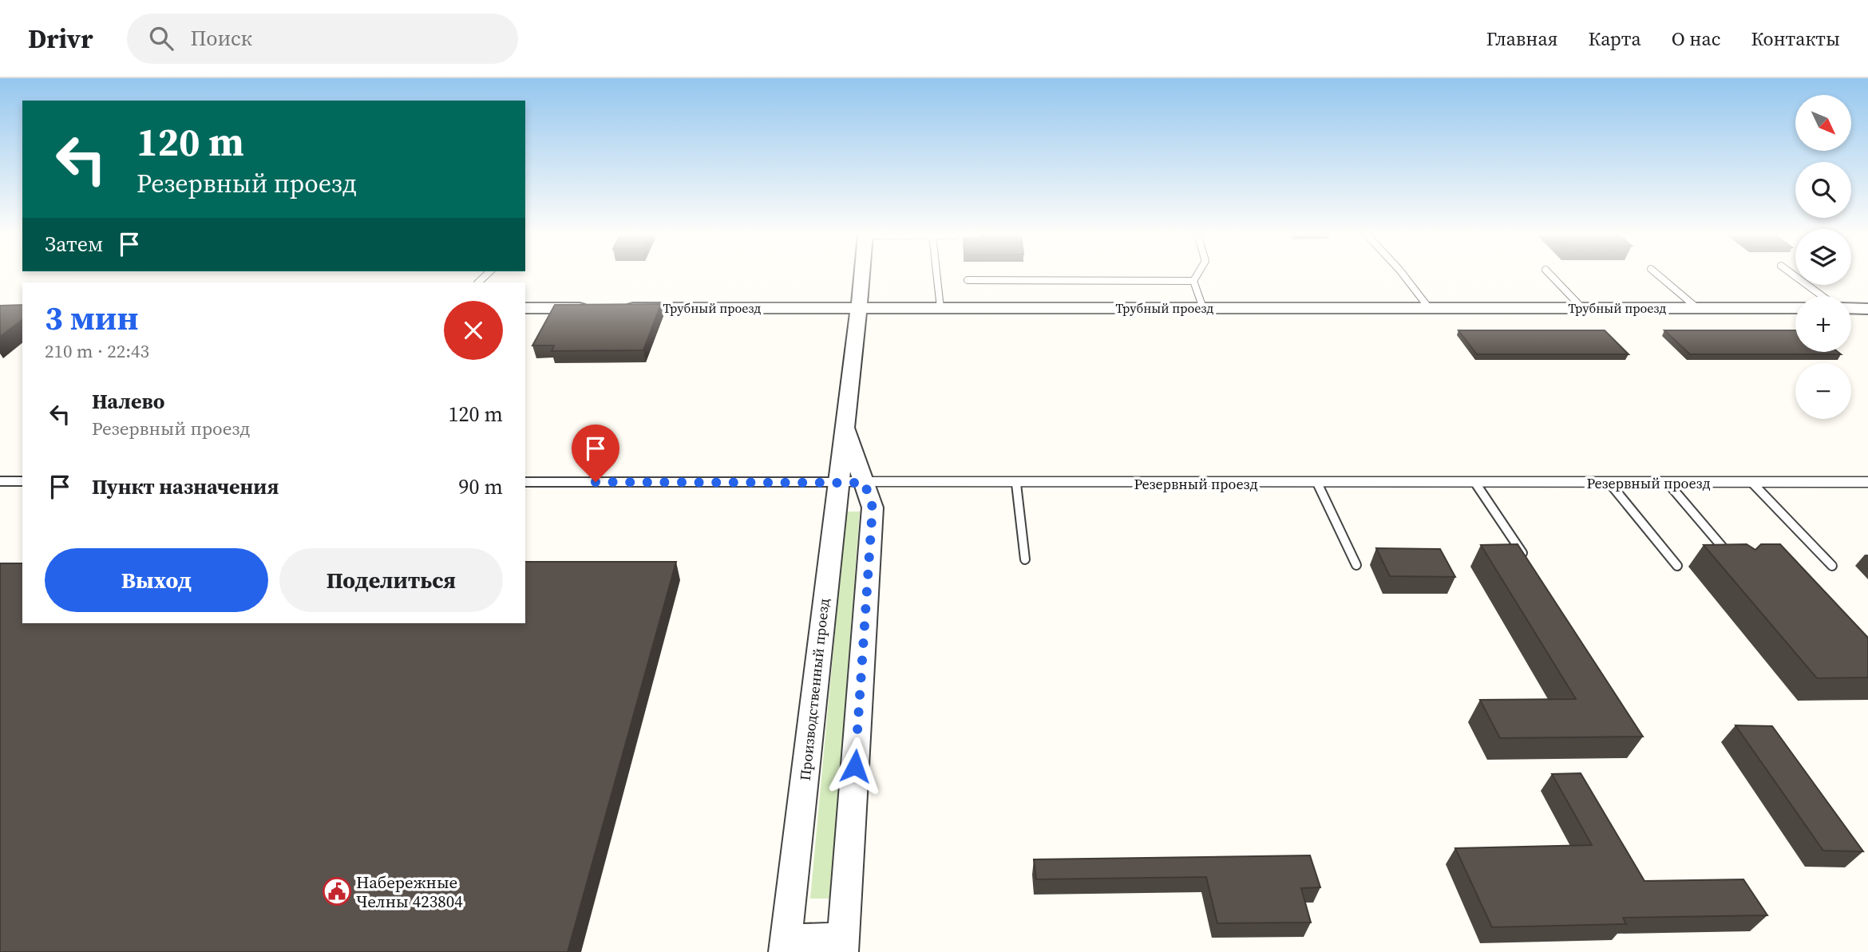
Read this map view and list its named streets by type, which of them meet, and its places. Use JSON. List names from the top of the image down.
{
  "streets": {
    "street": ["Трубный проезд", "Резервный проезд", "Производственный проезд"]
  },
  "crossings": [
    ["Трубный проезд", "Производственный проезд"],
    ["Резервный проезд", "Производственный проезд"]
  ],
  "places": {
    "public building": ["Набережные Челны 423804"]
  },
  "north": "bottom right",
  "page": {
    "header": "Drivr",
    "search": "Поиск",
    "nav": [
      "Главная",
      "Карта",
      "О нас",
      "Контакты"
    ],
    "map_buttons": ["+", "−"],
    "turn": ["120 m", "Резервный проезд"],
    "then": "Затем",
    "heading": ["3 мин", "210 m · 22:43"],
    "list": [
      {
        "name": "Налево",
        "note": "Резервный проезд",
        "value": "120 m"
      },
      {
        "name": "Пункт назначения",
        "value": "90 m"
      }
    ],
    "buttons": ["Выход", "Поделиться"]
  }
}
